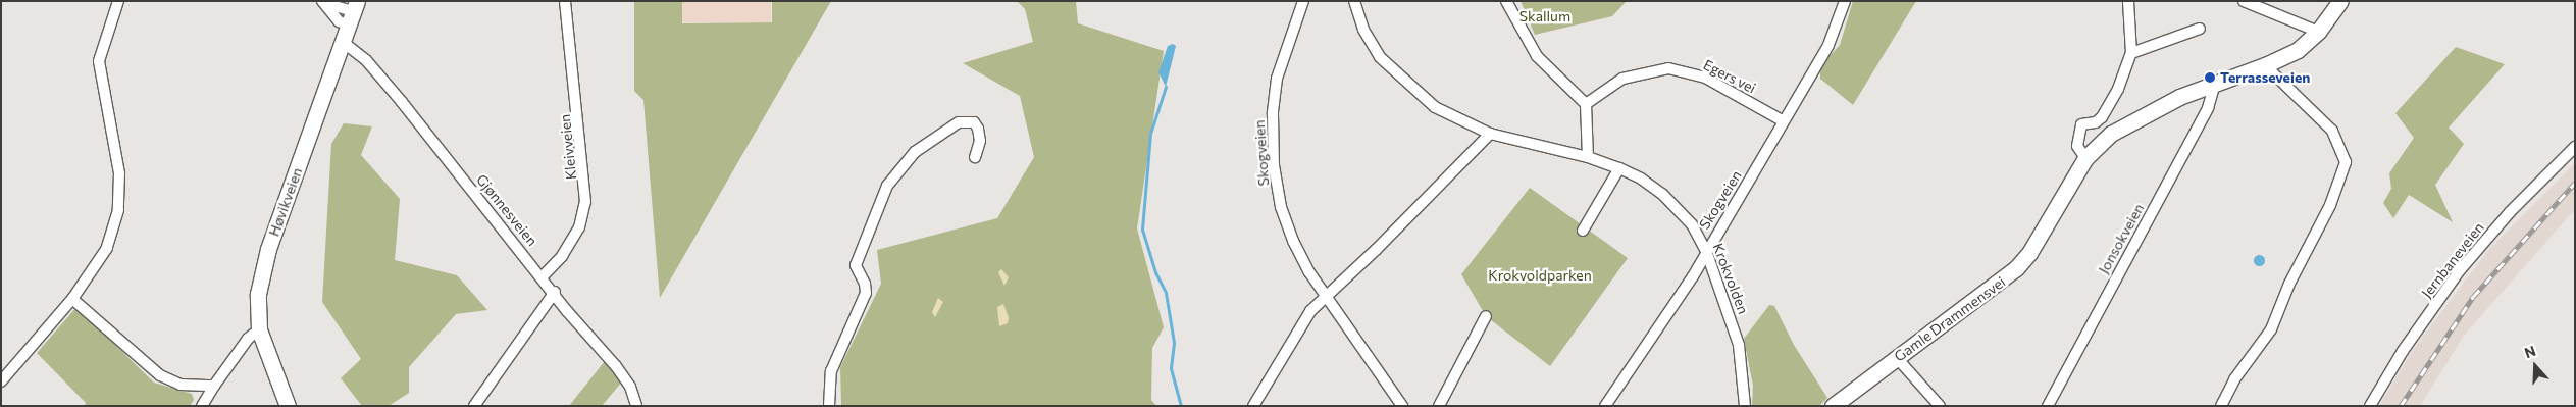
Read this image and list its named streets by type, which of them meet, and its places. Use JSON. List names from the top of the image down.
{
  "streets": {
    "main road": ["Høvikveien", "Gamle Drammensvei"],
    "street": [
      "Egers vei",
      "Kleivveien",
      "Skogveien",
      "Gjønnesveien",
      "Jonsokveien",
      "Jernbaneveien",
      "Krokvolden"
    ]
  },
  "crossings": [
    ["Egers vei", "Skogveien"],
    ["Kleivveien", "Gjønnesveien"],
    ["Skogveien", "Krokvolden"],
    ["Høvikveien", "Gjønnesveien"],
    ["Jonsokveien", "Gamle Drammensvei"]
  ],
  "parks": ["Skallum", "Krokvoldparken"],
  "places": ["Terrasseveien"],
  "north": "top"
}
